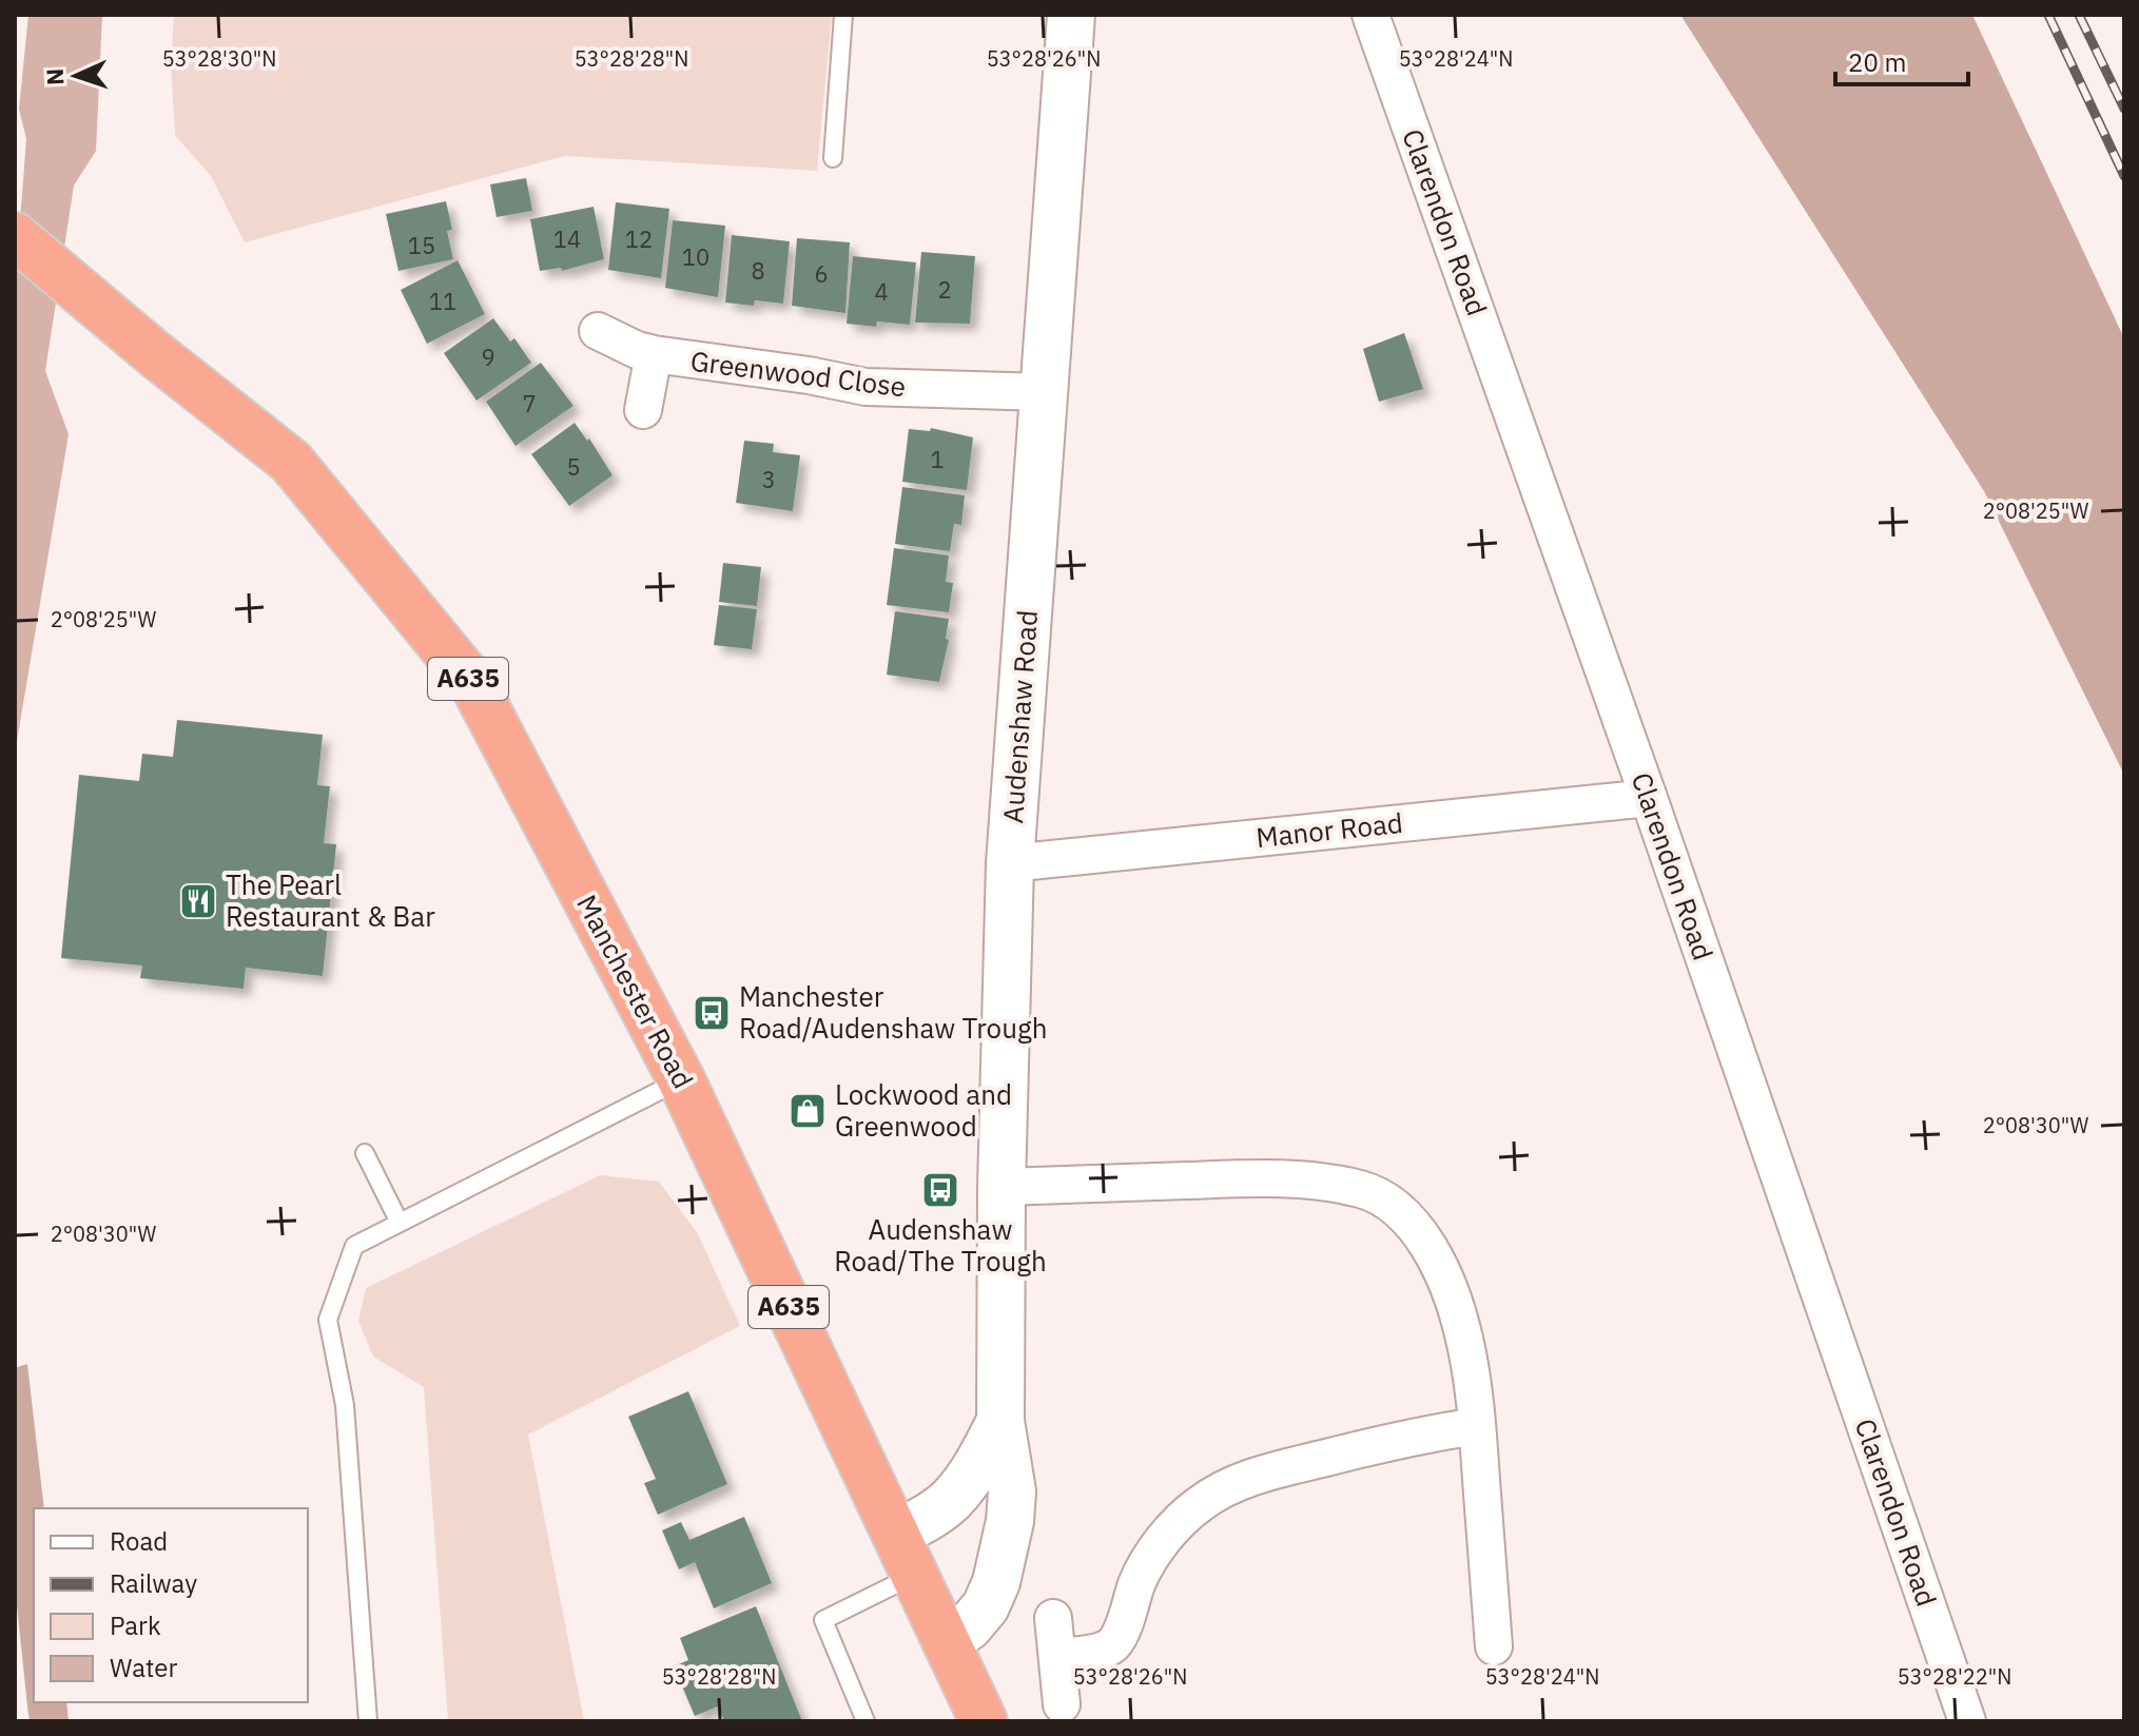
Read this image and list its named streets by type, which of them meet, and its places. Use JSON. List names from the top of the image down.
{
  "streets": {
    "highway": ["A635", "Manchester Road"],
    "main road": ["Audenshaw Road"],
    "street": ["Clarendon Road", "Greenwood Close", "Manor Road"]
  },
  "crossings": [
    ["Clarendon Road", "Manor Road"],
    ["Greenwood Close", "Audenshaw Road"],
    ["Audenshaw Road", "Manor Road"],
    ["Audenshaw Road", "Manchester Road"]
  ],
  "places": {
    "restaurant": ["The Pearl Restaurant & Bar"],
    "bus stop": ["Manchester Road/Audenshaw Trough", "Audenshaw Road/The Trough"],
    "shop": ["Lockwood and Greenwood"]
  },
  "house_numbers": [
    "14",
    "12",
    "15",
    "10",
    "8",
    "6",
    "2",
    "4",
    "11",
    "9",
    "7",
    "1",
    "5",
    "3"
  ],
  "legend": [
    "Road",
    "Railway",
    "Park",
    "Water"
  ],
  "scale_bar": "20 m",
  "north": "left",
  "coordinates": [
    "53°28'30\"N",
    "53°28'28\"N",
    "53°28'26\"N",
    "53°28'24\"N",
    "2°08'25\"W",
    "2°08'30\"W",
    "53°28'22\"N"
  ]
}
